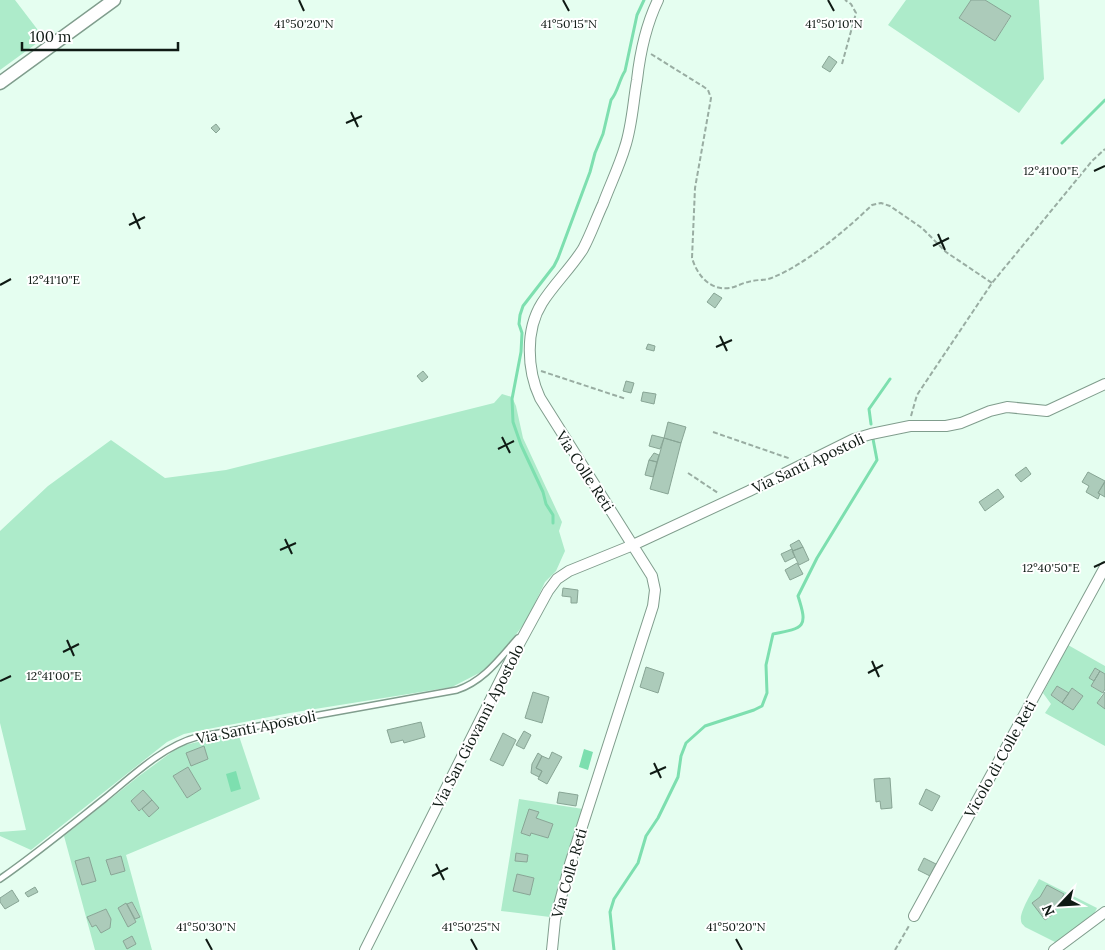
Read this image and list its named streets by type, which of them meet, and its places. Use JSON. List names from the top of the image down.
{
  "streets": {
    "street": [
      "Via Santi Apostoli",
      "Via Colle Reti",
      "Via San Giovanni Apostolo",
      "Vicolo di Colle Reti"
    ]
  },
  "crossings": [
    ["Via Santi Apostoli", "Via Colle Reti"],
    ["Via Santi Apostoli", "Via San Giovanni Apostolo"],
    ["Via Colle Reti", "Via San Giovanni Apostolo"]
  ],
  "scale_bar": "100 m",
  "north": "bottom left",
  "coordinates": [
    "41°50'20\"N",
    "41°50'15\"N",
    "41°50'10\"N",
    "12°41'00\"E",
    "12°41'10\"E",
    "12°40'50\"E",
    "41°50'30\"N",
    "41°50'25\"N"
  ]
}
